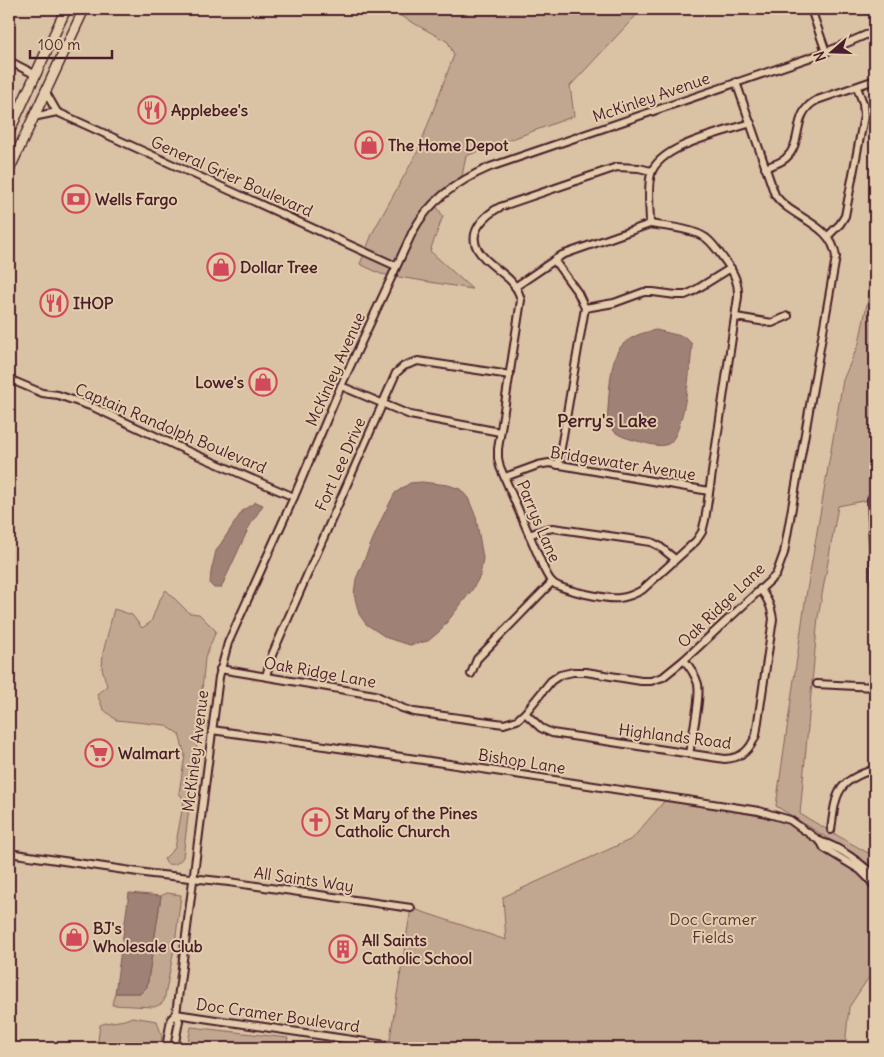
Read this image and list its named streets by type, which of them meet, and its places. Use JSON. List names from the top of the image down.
{
  "streets": {
    "street": [
      "McKinley Avenue",
      "General Grier Boulevard",
      "Captain Randolph Boulevard",
      "Bridgewater Avenue",
      "Fort Lee Drive",
      "Parrys Lane",
      "Oak Ridge Lane",
      "Highlands Road",
      "Bishop Lane",
      "All Saints Way",
      "Doc Cramer Boulevard"
    ]
  },
  "crossings": [
    ["McKinley Avenue", "General Grier Boulevard"],
    ["McKinley Avenue", "Captain Randolph Boulevard"],
    ["McKinley Avenue", "Oak Ridge Lane"],
    ["McKinley Avenue", "Bishop Lane"],
    ["McKinley Avenue", "All Saints Way"],
    ["McKinley Avenue", "Doc Cramer Boulevard"],
    ["Bridgewater Avenue", "Parrys Lane"],
    ["Fort Lee Drive", "Parrys Lane"],
    ["Fort Lee Drive", "Oak Ridge Lane"],
    ["Oak Ridge Lane", "Highlands Road"]
  ],
  "districts": ["Perry's Lake"],
  "parks": ["Doc Cramer Fields"],
  "places": {
    "restaurant": ["Applebee's", "IHOP"],
    "shop": [
      "The Home Depot",
      "Dollar Tree",
      "Lowe's",
      "BJ's Wholesale Club"
    ],
    "bank": ["Wells Fargo"],
    "supermarket": ["Walmart"],
    "church": ["St Mary of the Pines Catholic Church"],
    "building": ["All Saints Catholic School"]
  },
  "scale_bar": "100 m",
  "north": "left"
}
